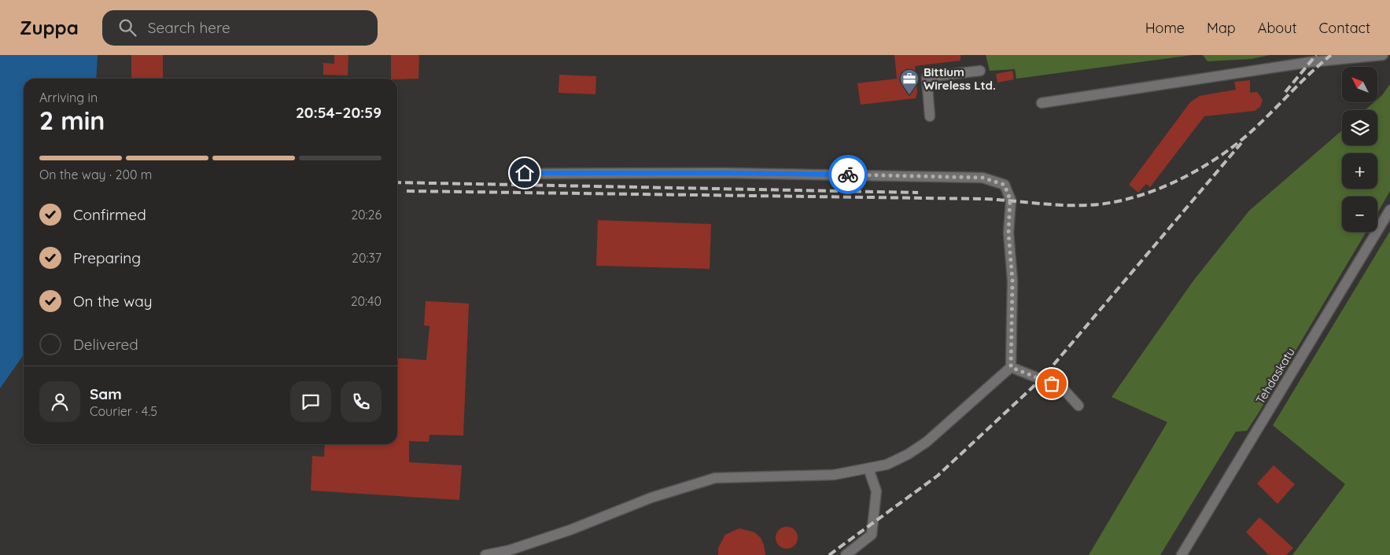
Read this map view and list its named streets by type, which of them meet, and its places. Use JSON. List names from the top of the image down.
{
  "streets": {
    "street": ["Tehdaskatu"]
  },
  "places": {
    "office": ["Bittium Wireless Ltd."]
  },
  "north": "top left",
  "page": {
    "header": "Zuppa",
    "search": "Search here",
    "nav": [
      "Home",
      "Map",
      "About",
      "Contact"
    ],
    "map_buttons": ["+", "−"],
    "heading": ["2 min", "Arriving in", "20:54–20:59"],
    "panel": ["Sam", "Courier · 4.5"],
    "bar": "On the way · 200 m",
    "list": [
      ["Confirmed", "20:26"],
      ["Preparing", "20:37"],
      ["On the way", "20:40"],
      "Delivered"
    ]
  }
}
